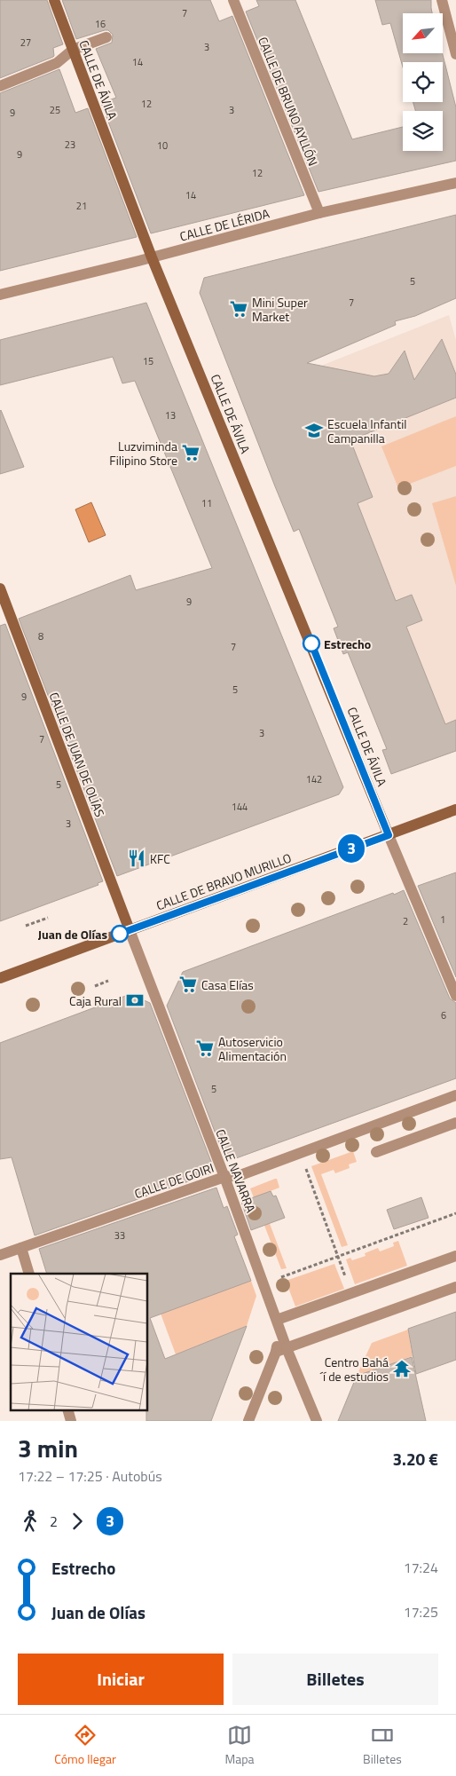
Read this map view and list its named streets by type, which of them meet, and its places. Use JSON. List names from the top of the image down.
{
  "streets": {
    "main road": ["CALLE DE ÁVILA", "CALLE DE JUAN DE OLÍAS", "CALLE DE BRAVO MURILLO"],
    "street": [
      "CALLE DE BRUNO AYLLÓN",
      "CALLE DE LÉRIDA",
      "CALLE NAVARRA",
      "CALLE DE GOIRI"
    ]
  },
  "crossings": [
    ["CALLE DE ÁVILA", "CALLE DE LÉRIDA"],
    ["CALLE DE ÁVILA", "CALLE DE BRAVO MURILLO"],
    ["CALLE DE BRUNO AYLLÓN", "CALLE DE LÉRIDA"],
    ["CALLE DE JUAN DE OLÍAS", "CALLE DE BRAVO MURILLO"],
    ["CALLE DE JUAN DE OLÍAS", "CALLE NAVARRA"],
    ["CALLE DE BRAVO MURILLO", "CALLE NAVARRA"],
    ["CALLE NAVARRA", "CALLE DE GOIRI"]
  ],
  "places": {
    "supermarket": [
      "Mini Super Market",
      "Luzviminda Filipino Store",
      "Casa Elías",
      "Autoservicio Alimentación"
    ],
    "school or university": ["Escuela Infantil Campanilla"],
    "other": ["Estrecho", "Juan de Olías"],
    "restaurant": ["KFC"],
    "bank": ["Caja Rural"],
    "temple": ["Centro Bahá ´í de estudios"]
  },
  "lines": ["bus line 3"],
  "house_numbers": [
    "7",
    "16",
    "27",
    "3",
    "14",
    "12",
    "25",
    "3",
    "9",
    "23",
    "10",
    "9",
    "12",
    "14",
    "21",
    "5",
    "7",
    "15",
    "13",
    "11",
    "9",
    "8",
    "7",
    "5",
    "9",
    "3",
    "7",
    "142",
    "5",
    "144",
    "3",
    "1",
    "2",
    "6",
    "5",
    "33"
  ],
  "north": "bottom left",
  "page": {
    "on_map": "3",
    "heading": ["3 min", "17:22 – 17:25 · Autobús", "3.20 €"],
    "legs": ["2", "3"],
    "list": [
      {
        "name": "Estrecho",
        "value": "17:24"
      },
      {
        "name": "Juan de Olías",
        "value": "17:25"
      }
    ],
    "buttons": ["Iniciar", "Billetes"],
    "tabs": ["Cómo llegar", "Mapa", "Billetes"]
  }
}
